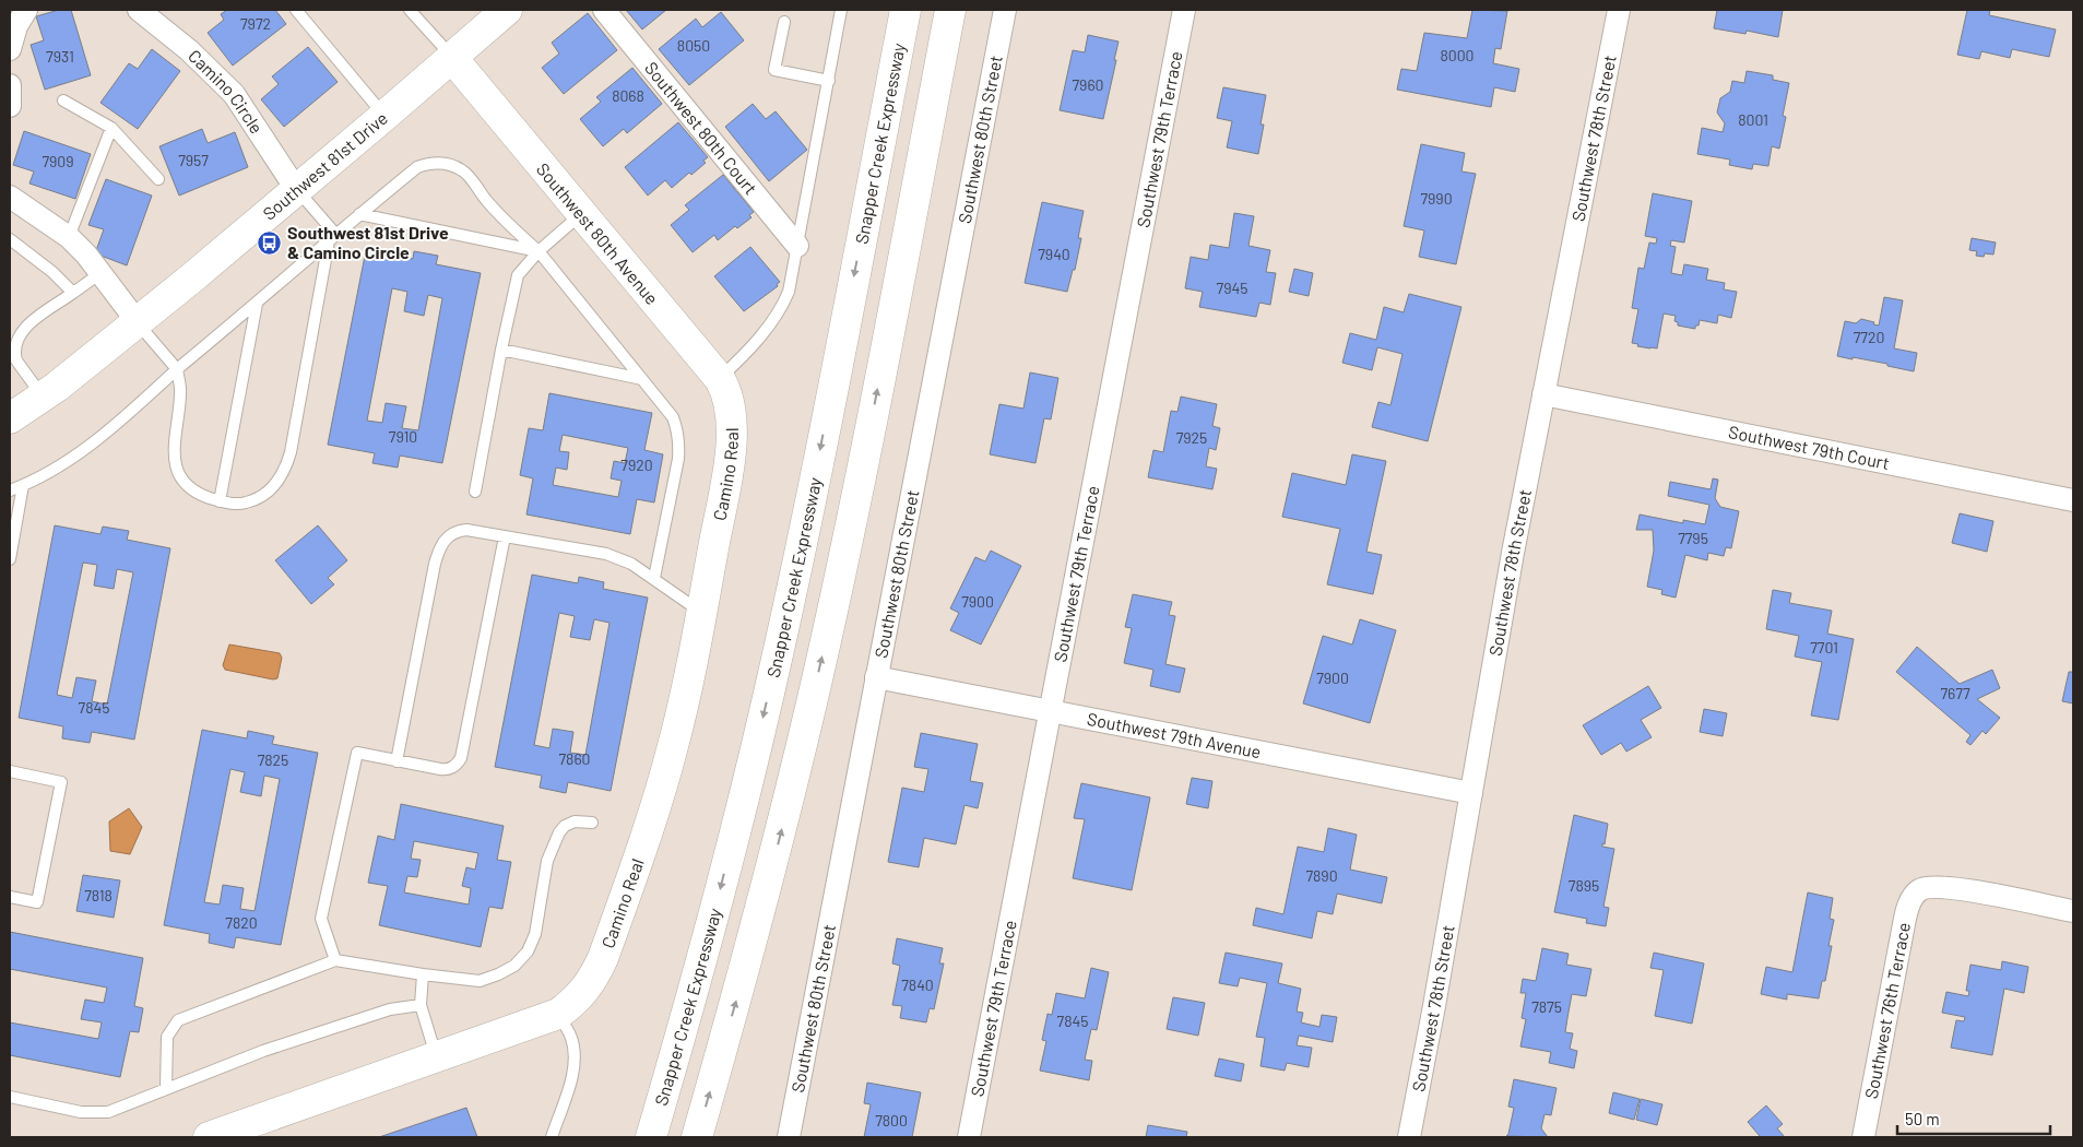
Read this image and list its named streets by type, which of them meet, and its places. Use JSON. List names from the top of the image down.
{
  "streets": {
    "main road": [
      "Snapper Creek Expressway",
      "Southwest 81st Drive",
      "Southwest 80th Avenue",
      "Camino Real"
    ],
    "street": [
      "Camino Circle",
      "Southwest 80th Court",
      "Southwest 80th Street",
      "Southwest 79th Terrace",
      "Southwest 78th Street",
      "Southwest 79th Court",
      "Southwest 79th Avenue",
      "Southwest 76th Terrace"
    ]
  },
  "crossings": [
    ["Camino Circle", "Southwest 81st Drive"],
    ["Southwest 80th Street", "Southwest 79th Avenue"],
    ["Southwest 79th Terrace", "Southwest 79th Avenue"],
    ["Southwest 78th Street", "Southwest 79th Court"],
    ["Southwest 78th Street", "Southwest 79th Avenue"],
    ["Southwest 81st Drive", "Southwest 80th Avenue"],
    ["Southwest 80th Avenue", "Camino Real"]
  ],
  "places": {
    "bus stop": ["Southwest 81st Drive & Camino Circle"]
  },
  "house_numbers": [
    "7972",
    "8050",
    "8000",
    "7931",
    "7960",
    "8068",
    "8001",
    "7957",
    "7909",
    "7990",
    "7940",
    "7945",
    "7720",
    "7910",
    "7925",
    "7920",
    "7795",
    "7900",
    "7701",
    "7900",
    "7677",
    "7845",
    "7860",
    "7825",
    "7890",
    "7895",
    "7818",
    "7820",
    "7840",
    "7875",
    "7845",
    "7800"
  ],
  "scale_bar": "50 m"
}
